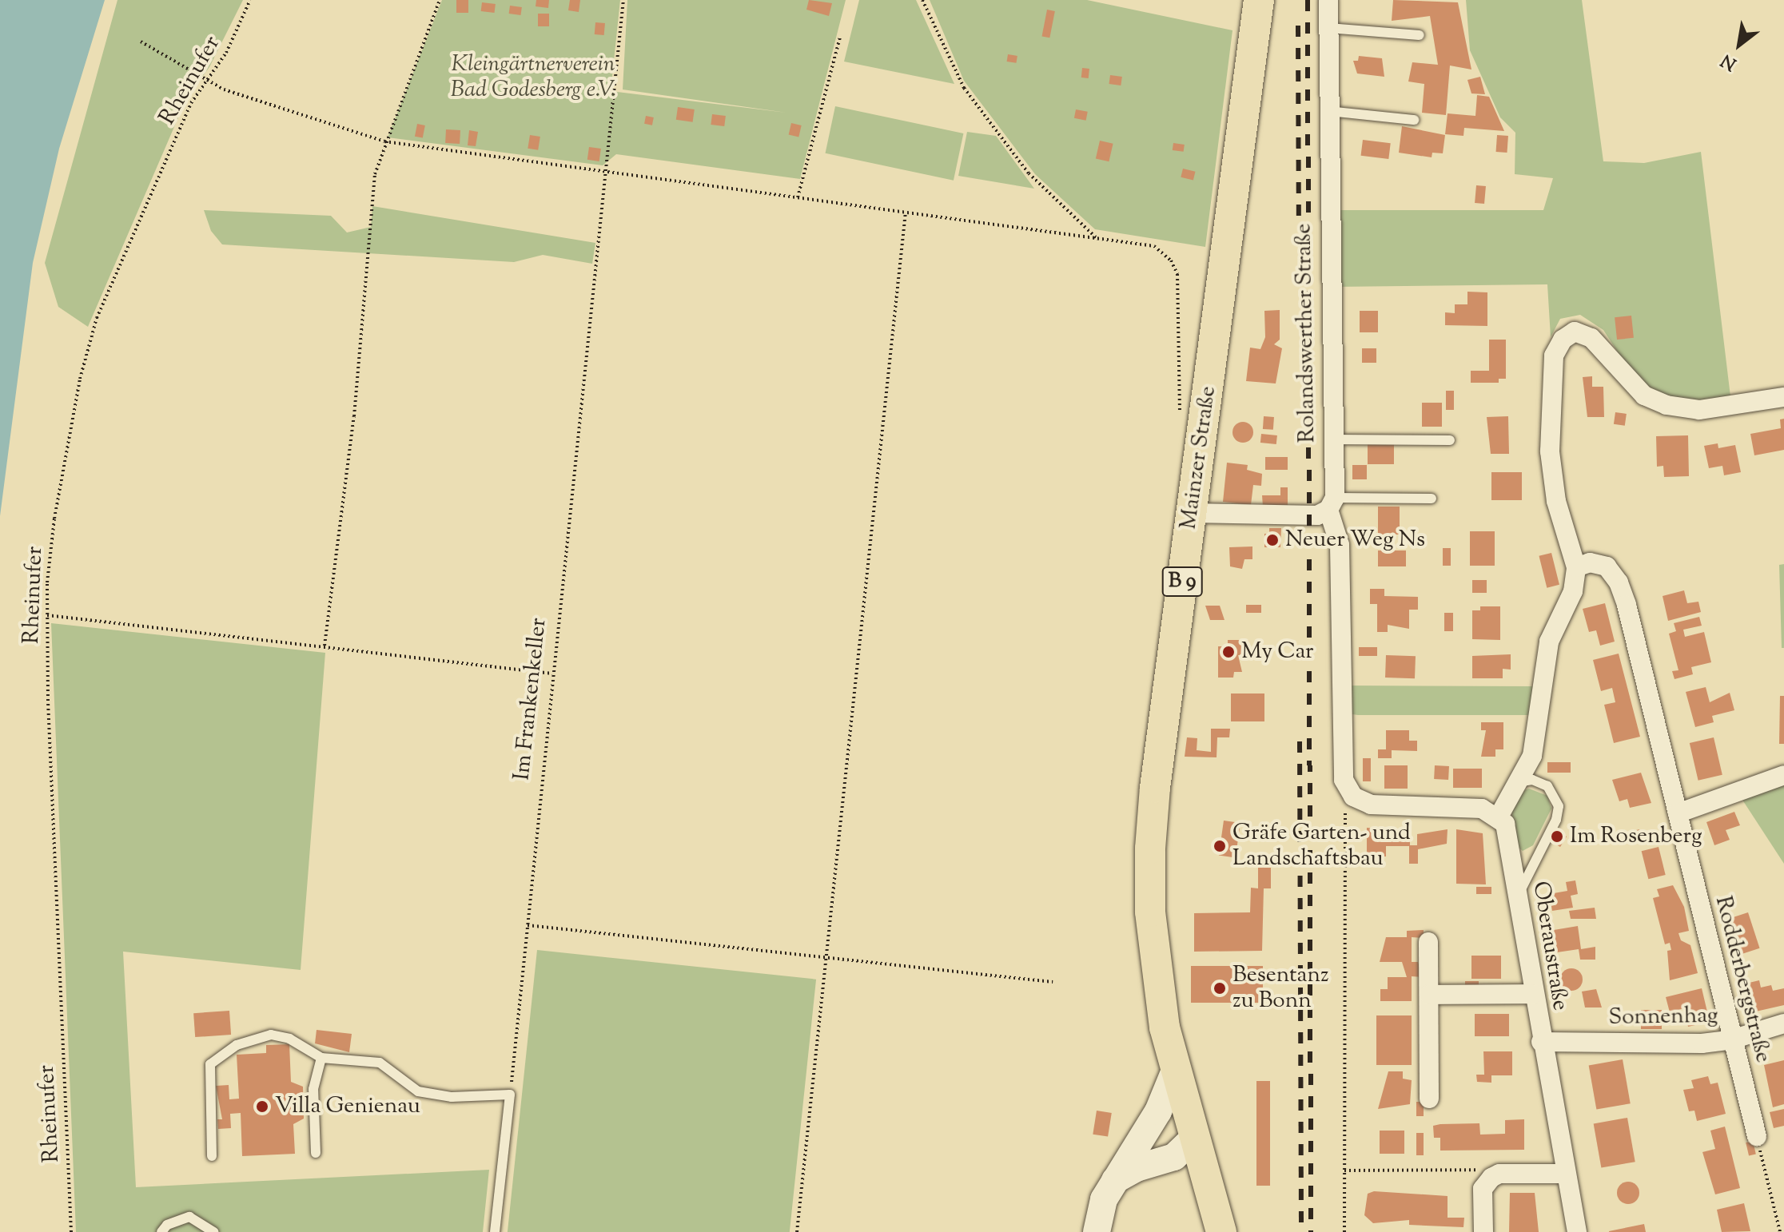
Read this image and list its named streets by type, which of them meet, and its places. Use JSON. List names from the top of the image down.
{
  "streets": {
    "main road": ["Mainzer Straße", "B 9"],
    "street": [
      "Rolandswerther Straße",
      "Oberaustraße",
      "Rodderbergstraße",
      "Sonnenhag"
    ],
    "path": ["Rheinufer", "Im Frankenkeller"]
  },
  "crossings": [
    ["Mainzer Straße", "B 9"],
    ["Oberaustraße", "Sonnenhag"],
    ["Rodderbergstraße", "Sonnenhag"]
  ],
  "parks": ["Kleingärtnerverein Bad Godesberg e.V."],
  "places": [
    "Neuer Weg Ns",
    "My Car",
    "Im Rosenberg",
    "Gräfe Garten- und Landschaftsbau",
    "Besentanz zu Bonn",
    "Villa Genienau"
  ],
  "north": "bottom left"
}
